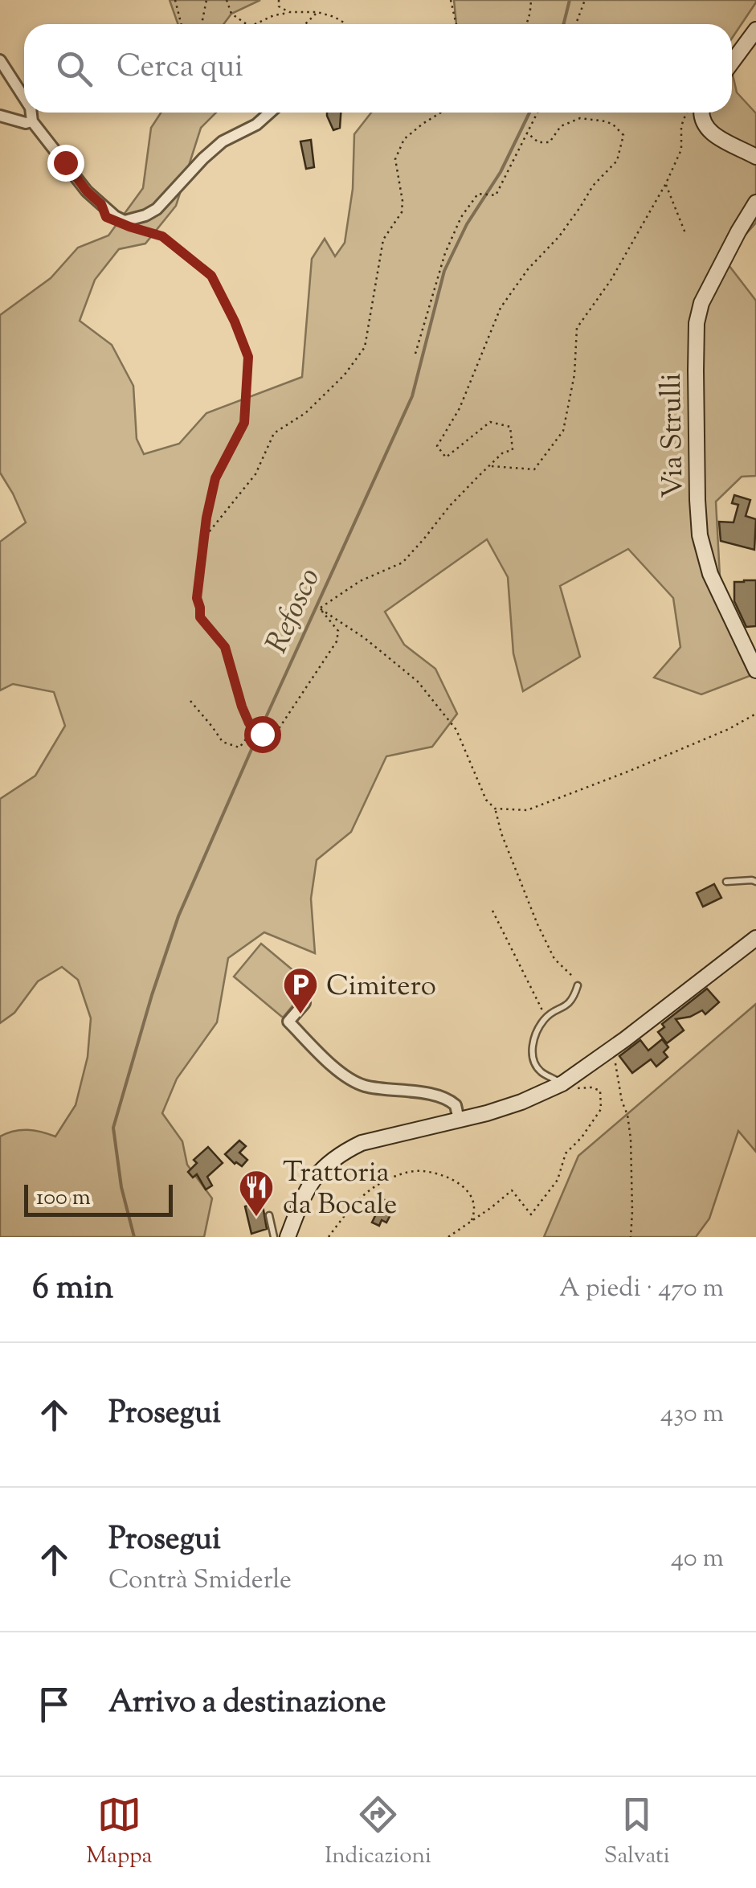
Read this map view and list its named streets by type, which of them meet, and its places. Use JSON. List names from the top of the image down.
{
  "streets": {
    "street": ["Via Strulli"]
  },
  "water": ["Refosco"],
  "places": {
    "parking": ["Cimitero"],
    "restaurant": ["Trattoria da Bocale"]
  },
  "scale_bar": "100 m",
  "page": {
    "search": "Cerca qui",
    "scale": "100 m",
    "heading": ["6 min", "A piedi · 470 m"],
    "list": [
      ["Prosegui", "430 m"],
      ["Prosegui", "Contrà Smiderle", "40 m"],
      "Arrivo a destinazione"
    ],
    "nav": ["Mappa", "Indicazioni", "Salvati"]
  }
}
